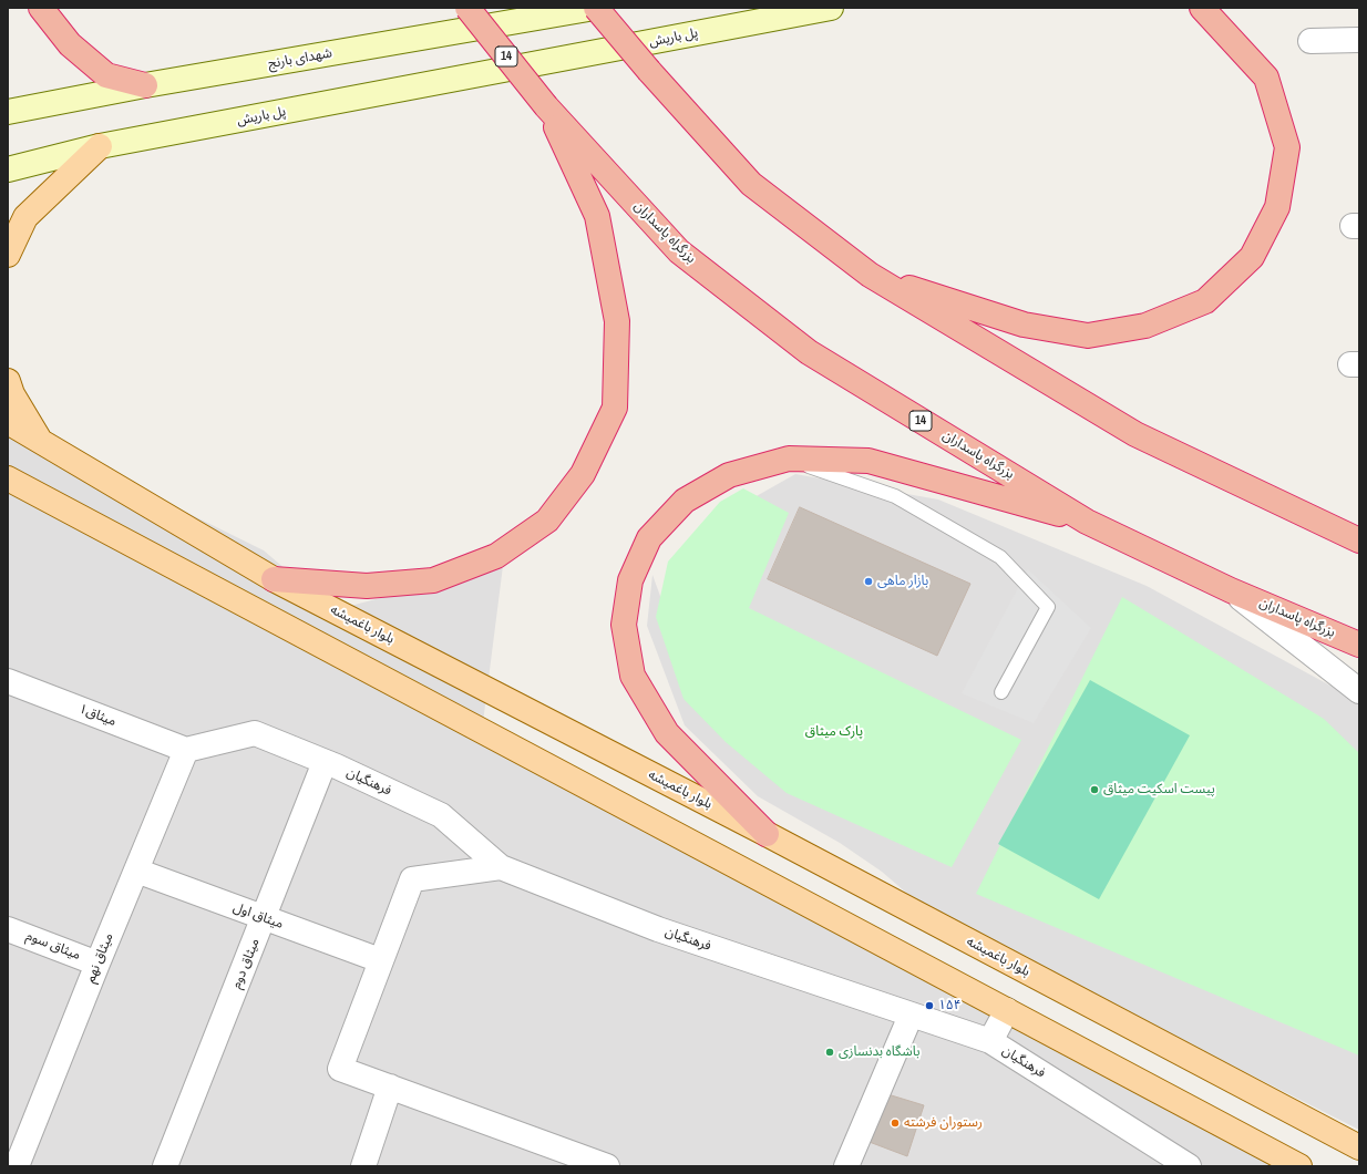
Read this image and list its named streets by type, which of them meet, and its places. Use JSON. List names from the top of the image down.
{
  "streets": {
    "highway": ["14", "بزرگراه پاسداران"],
    "main road": ["پل باریش", "شهدای بارنج", "بلوار باغمیشه"],
    "street": [
      "میثاق۱",
      "فرهنگیان",
      "میثاق اول",
      "میثاق سوم",
      "میثاق نهم",
      "میثاق دوم"
    ]
  },
  "crossings": [
    ["14", "بزرگراه پاسداران"],
    ["میثاق۱", "فرهنگیان"],
    ["میثاق۱", "میثاق نهم"],
    ["فرهنگیان", "میثاق نهم"],
    ["فرهنگیان", "میثاق دوم"],
    ["میثاق اول", "میثاق نهم"],
    ["میثاق اول", "میثاق دوم"],
    ["میثاق سوم", "میثاق نهم"]
  ],
  "parks": ["پارک میثاق"],
  "places": [
    "بازار ماهی",
    "پیست اسکیت میثاق",
    "۱۵۴",
    "باشگاه بدنسازی",
    "رستوران فرشته"
  ]
}
